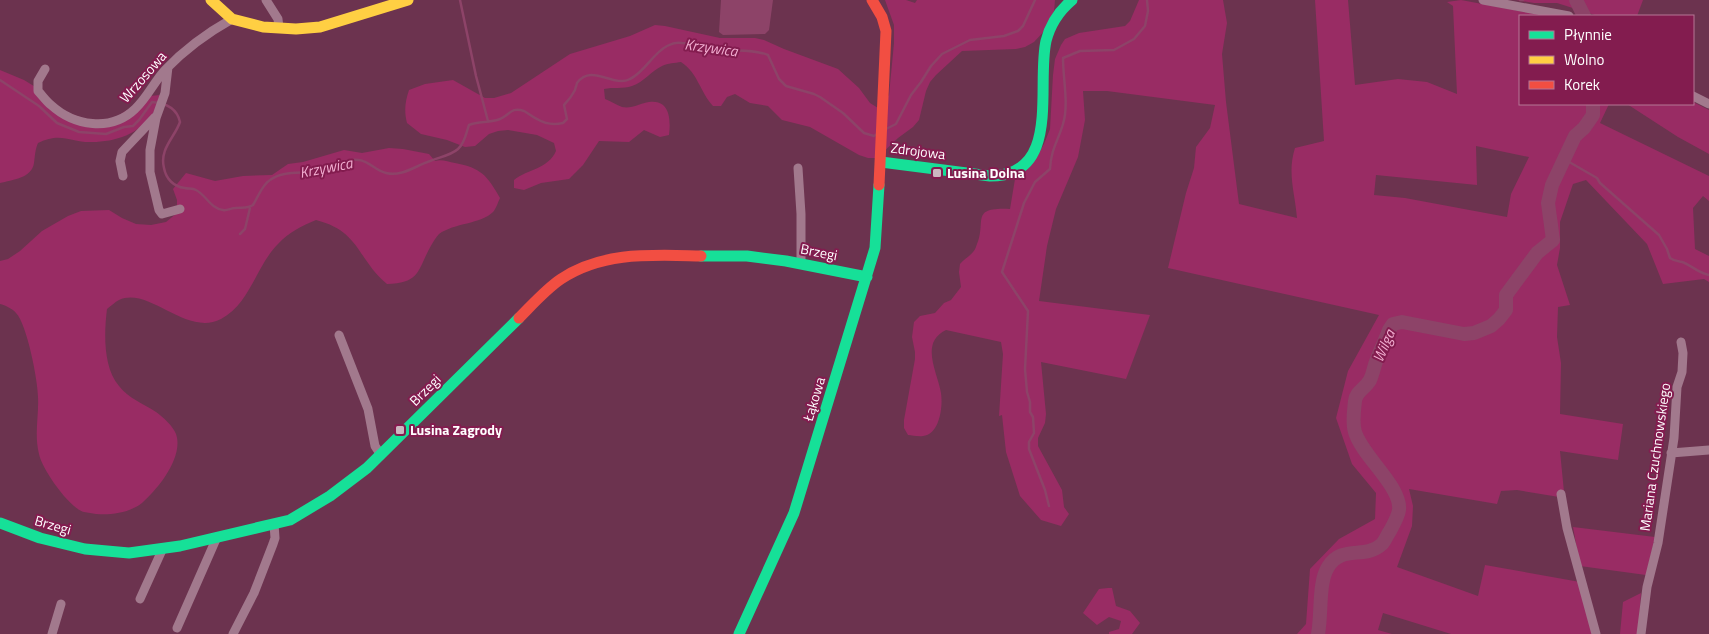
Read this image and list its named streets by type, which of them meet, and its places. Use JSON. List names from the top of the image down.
{
  "streets": {
    "street": [
      "Wrzosowa",
      "Zdrojowa",
      "Brzegi",
      "Łąkowa",
      "Mariana Czuchnowskiego"
    ]
  },
  "crossings": [
    ["Zdrojowa", "Łąkowa"],
    ["Brzegi", "Łąkowa"]
  ],
  "water": ["Krzywica", "Wilga"],
  "places": {
    "transit": ["Lusina Dolna", "Lusina Zagrody"]
  },
  "legend": ["Płynnie", "Wolno", "Korek"]
}
